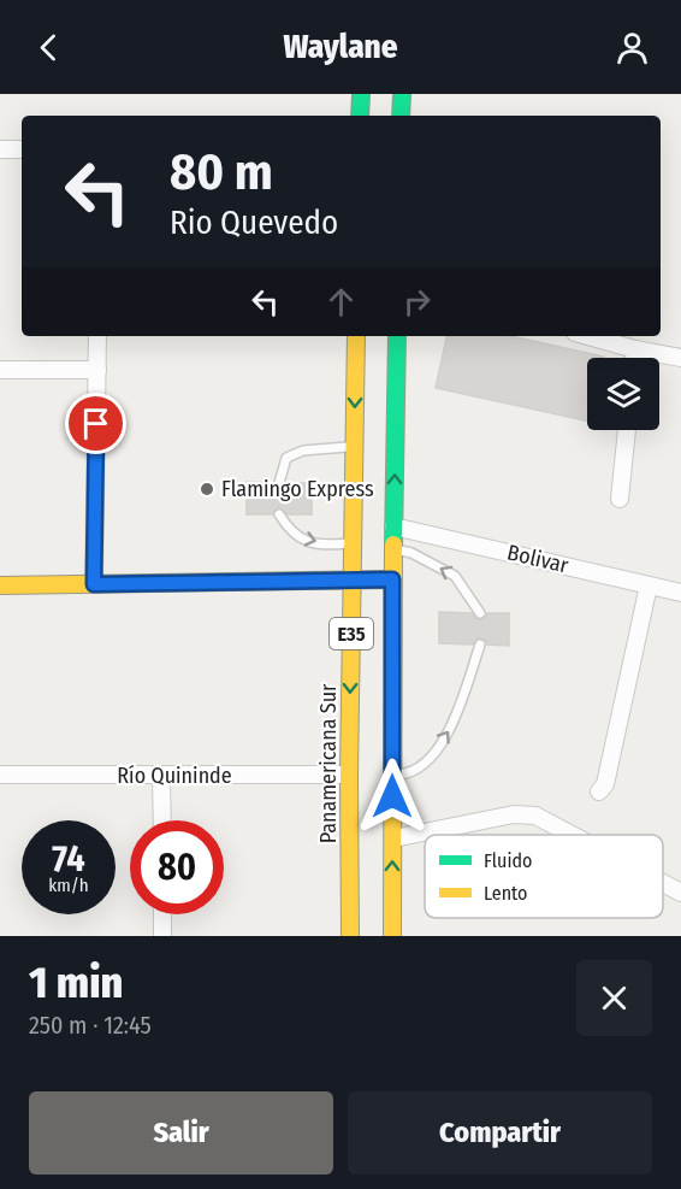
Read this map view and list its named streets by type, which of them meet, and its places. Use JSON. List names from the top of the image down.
{
  "streets": {
    "main road": ["E35", "Panamericana Sur"],
    "street": ["Bolivar", "Río Quininde"]
  },
  "crossings": [
    ["Bolivar", "E35"],
    ["Panamericana Sur", "Río Quininde"]
  ],
  "places": ["Flamingo Express"],
  "legend": ["Fluido", "Lento"],
  "page": {
    "header": "Waylane",
    "turn": ["80 m", "Rio Quevedo"],
    "speed": "74 km/h",
    "limit": "80",
    "heading": ["1 min", "250 m · 12:45"],
    "buttons": ["Salir", "Compartir"]
  }
}
